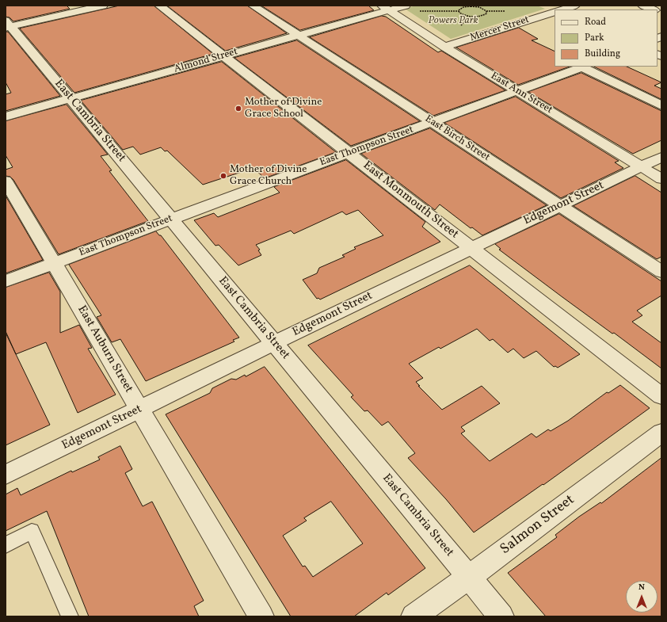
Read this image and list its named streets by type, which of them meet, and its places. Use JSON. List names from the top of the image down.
{
  "streets": {
    "street": [
      "Mercer Street",
      "Almond Street",
      "East Ann Street",
      "East Cambria Street",
      "East Birch Street",
      "East Thompson Street",
      "East Monmouth Street",
      "Edgemont Street",
      "East Auburn Street",
      "Salmon Street"
    ]
  },
  "crossings": [
    ["Mercer Street", "East Ann Street"],
    ["Almond Street", "East Ann Street"],
    ["Almond Street", "East Cambria Street"],
    ["Almond Street", "East Birch Street"],
    ["Almond Street", "East Monmouth Street"],
    ["East Ann Street", "East Thompson Street"],
    ["East Ann Street", "Edgemont Street"],
    ["East Cambria Street", "East Thompson Street"],
    ["East Cambria Street", "Edgemont Street"],
    ["East Cambria Street", "Salmon Street"],
    ["East Birch Street", "East Thompson Street"],
    ["East Birch Street", "Edgemont Street"],
    ["East Thompson Street", "East Monmouth Street"],
    ["East Thompson Street", "East Auburn Street"],
    ["East Monmouth Street", "Edgemont Street"],
    ["Edgemont Street", "East Auburn Street"]
  ],
  "parks": ["Powers Park"],
  "places": ["Mother of Divine Grace School", "Mother of Divine Grace Church"],
  "legend": ["Road", "Park", "Building"],
  "north": "top"
}
